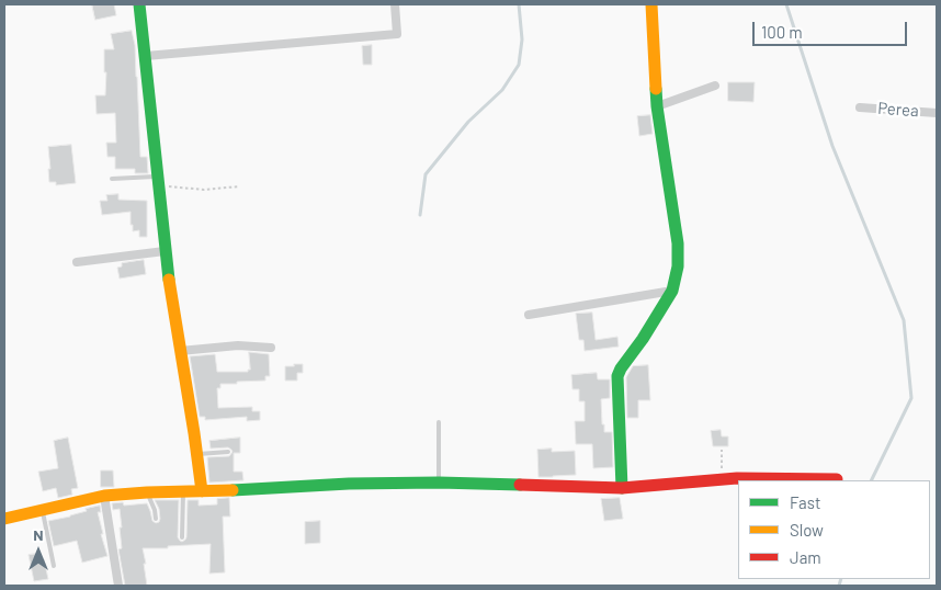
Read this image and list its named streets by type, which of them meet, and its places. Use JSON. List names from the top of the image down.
{
  "streets": {
    "street": ["Perea"]
  },
  "legend": ["Fast", "Slow", "Jam"],
  "scale_bar": "100 m",
  "north": "top"
}
